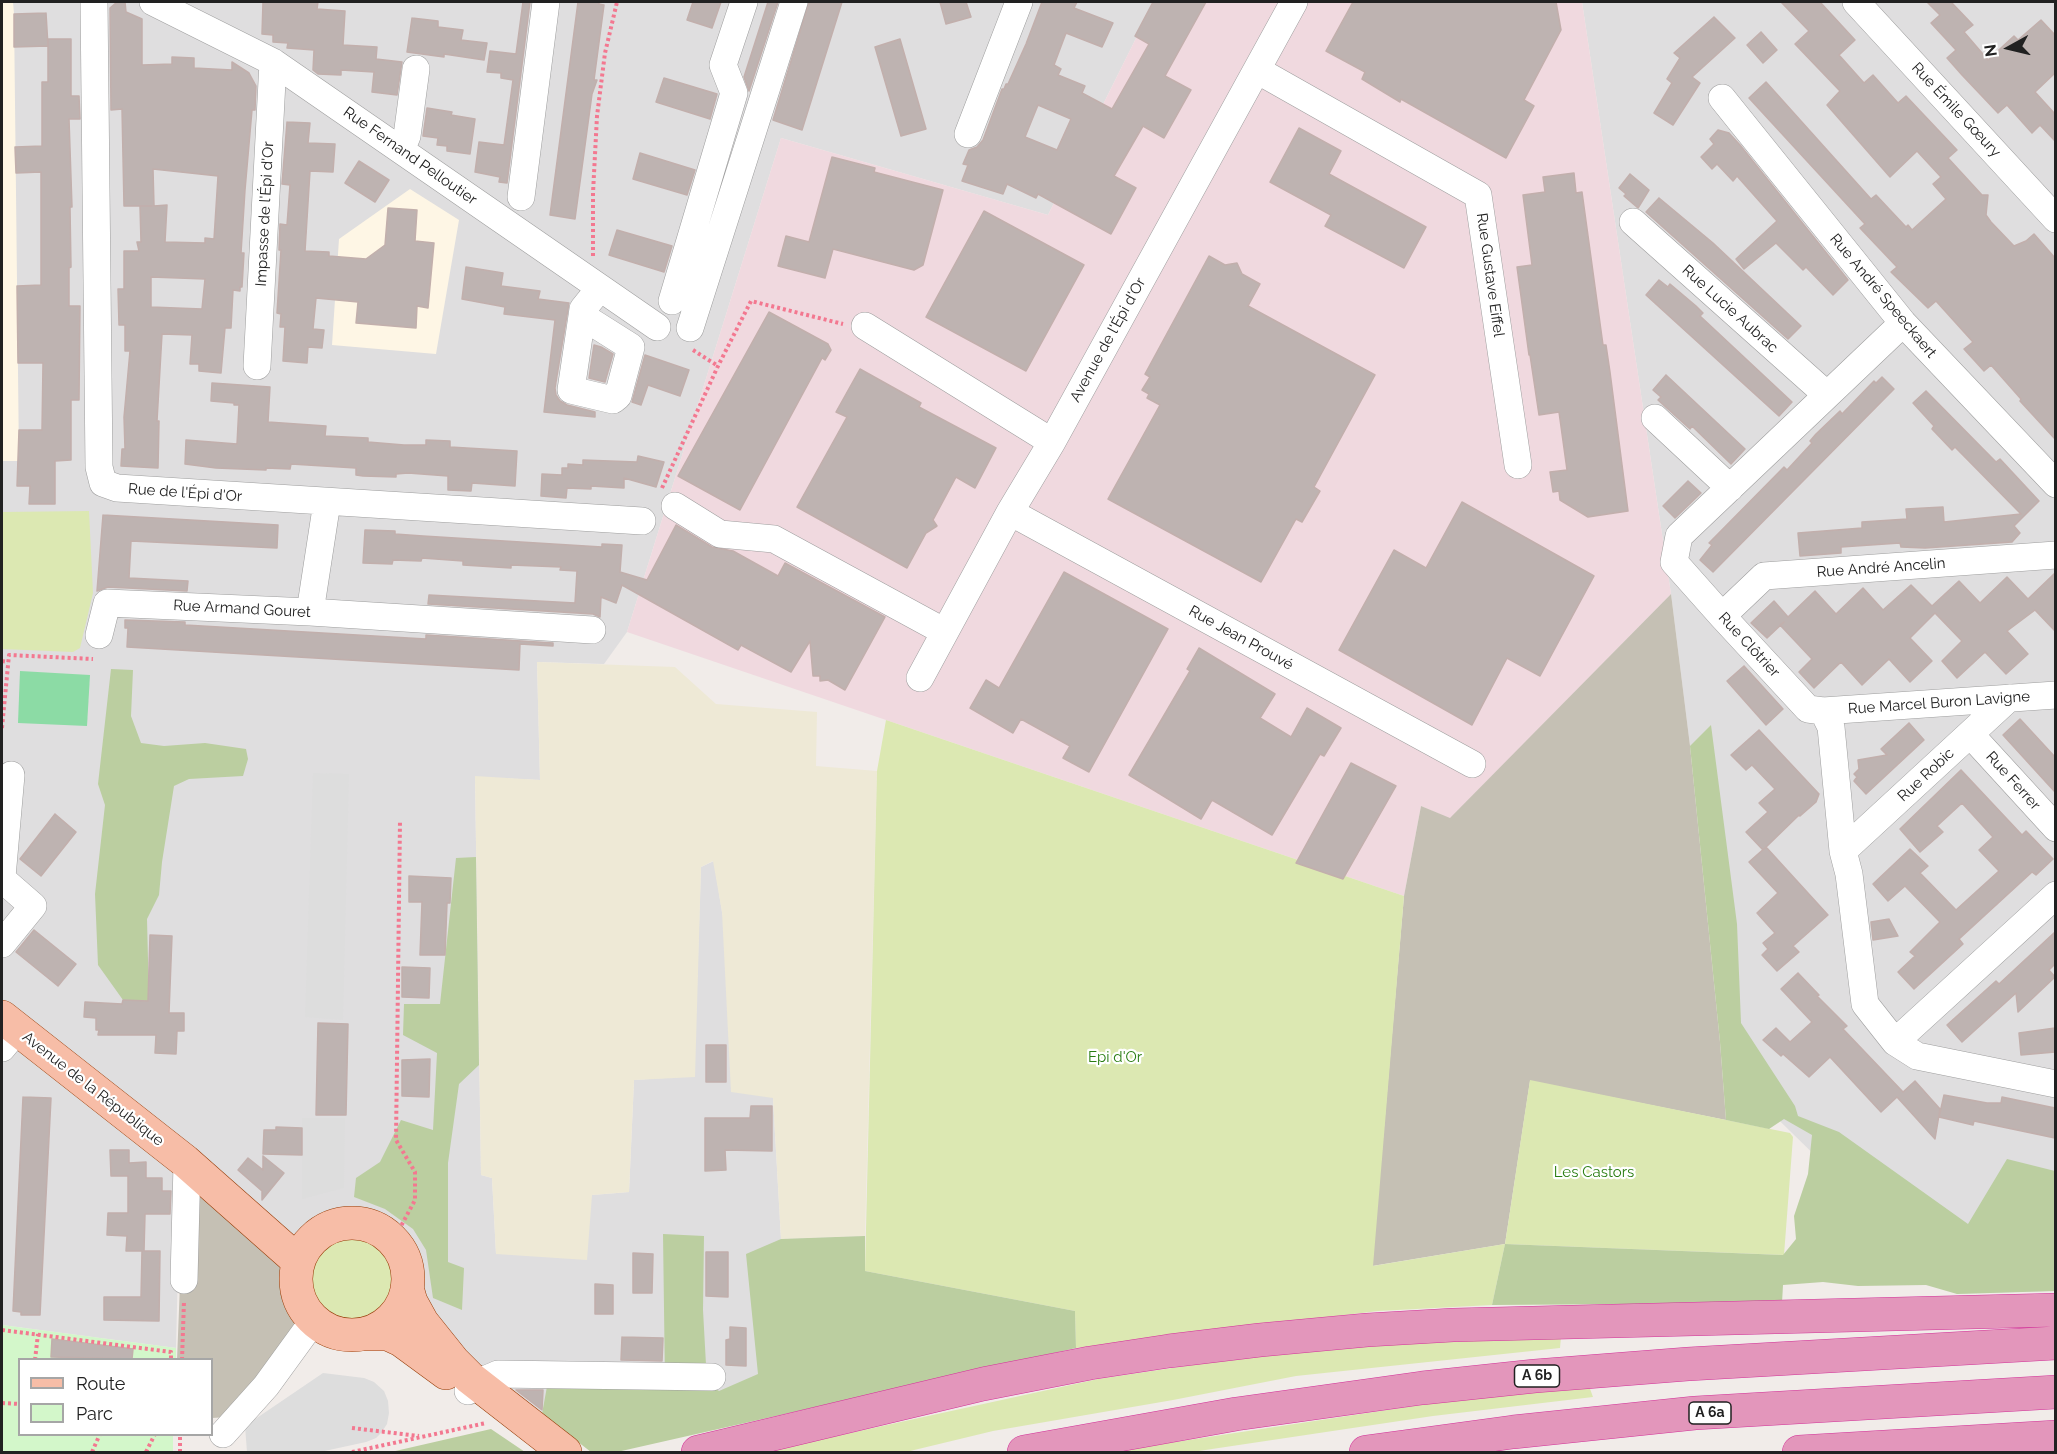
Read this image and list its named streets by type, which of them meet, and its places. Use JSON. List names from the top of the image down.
{
  "streets": {
    "highway": ["A 6b", "A 6a"],
    "main road": ["Avenue de la République"],
    "street": [
      "Rue Émile Gœury",
      "Rue Fernand Pelloutier",
      "Impasse de l'Épi d'Or",
      "Rue Gustave Eiffel",
      "Rue André Speeckaert",
      "Rue Lucie Aubrac",
      "Avenue de l'Épi d'Or",
      "Rue de l'Épi d'Or",
      "Rue André Ancelin",
      "Rue Armand Gouret",
      "Rue Jean Prouvé",
      "Rue Clôtrier",
      "Rue Marcel Buron Lavigne",
      "Rue Robic",
      "Rue Ferrer"
    ]
  },
  "crossings": [
    ["Rue Fernand Pelloutier", "Impasse de l'Épi d'Or"],
    ["Rue Gustave Eiffel", "Avenue de l'Épi d'Or"],
    ["Rue André Speeckaert", "Rue Clôtrier"],
    ["Rue Lucie Aubrac", "Rue Clôtrier"],
    ["Avenue de l'Épi d'Or", "Rue Jean Prouvé"],
    ["Rue André Ancelin", "Rue Clôtrier"],
    ["Rue Clôtrier", "Rue Marcel Buron Lavigne"],
    ["Rue Marcel Buron Lavigne", "Rue Robic"],
    ["Rue Robic", "Rue Ferrer"]
  ],
  "parks": ["Epi d'Or", "Les Castors"],
  "legend": ["Route", "Parc"],
  "north": "left"
}
